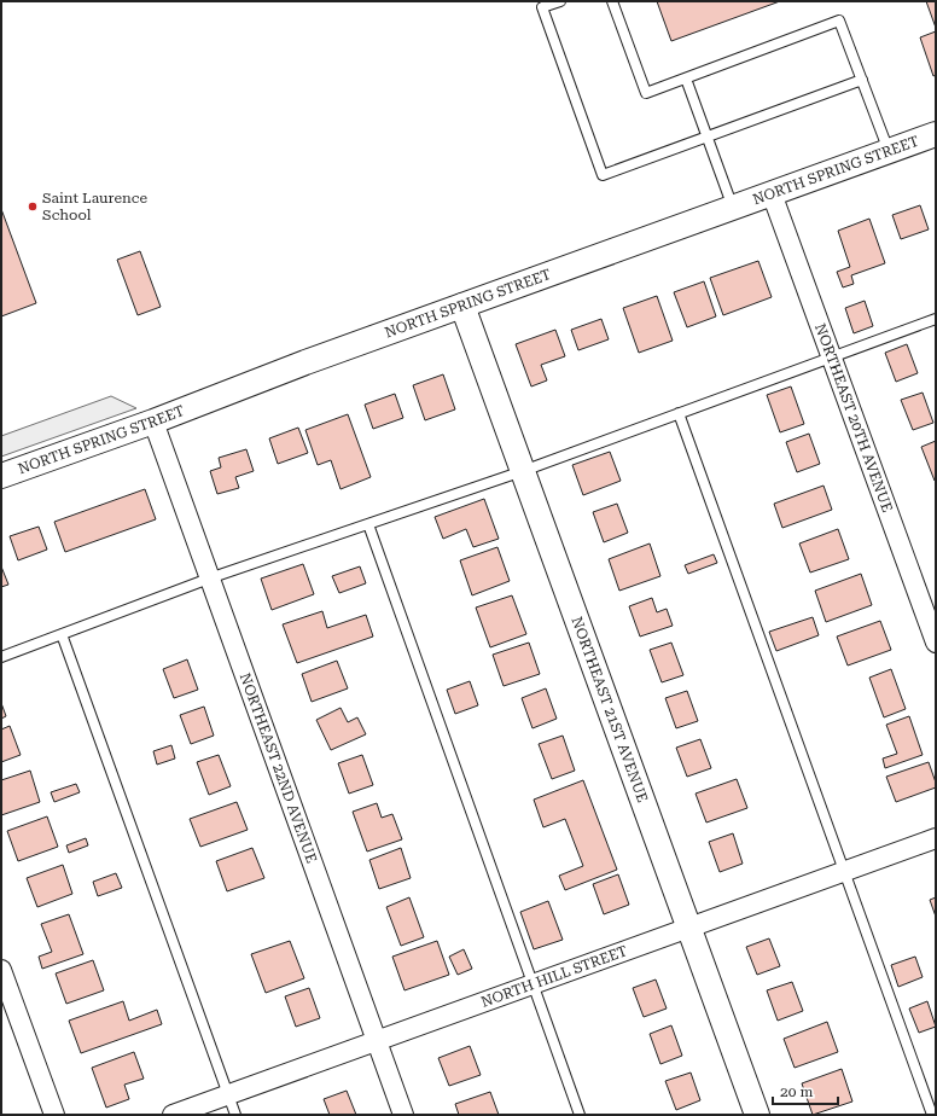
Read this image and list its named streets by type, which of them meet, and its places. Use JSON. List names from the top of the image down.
{
  "streets": {
    "street": [
      "NORTH SPRING STREET",
      "NORTHEAST 20TH AVENUE",
      "NORTHEAST 21ST AVENUE",
      "NORTHEAST 22ND AVENUE",
      "NORTH HILL STREET"
    ]
  },
  "crossings": [
    ["NORTH SPRING STREET", "NORTHEAST 20TH AVENUE"],
    ["NORTH SPRING STREET", "NORTHEAST 21ST AVENUE"],
    ["NORTH SPRING STREET", "NORTHEAST 22ND AVENUE"],
    ["NORTHEAST 21ST AVENUE", "NORTH HILL STREET"],
    ["NORTHEAST 22ND AVENUE", "NORTH HILL STREET"]
  ],
  "places": ["Saint Laurence School"],
  "scale_bar": "20 m"
}
